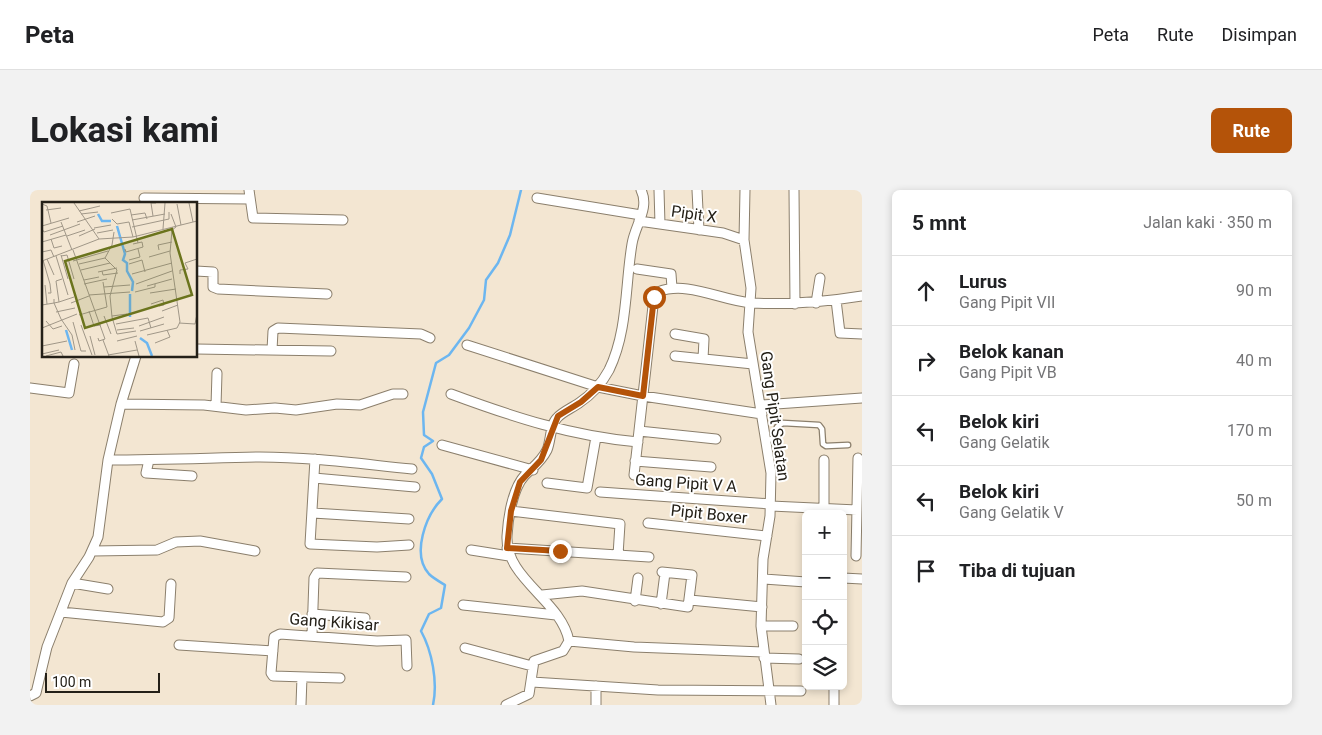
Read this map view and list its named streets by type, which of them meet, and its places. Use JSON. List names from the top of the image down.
{
  "streets": {
    "street": [
      "Pipit X",
      "Gang Pipit Selatan",
      "Gang Pipit V A",
      "Pipit Boxer",
      "Gang Kikisar"
    ]
  },
  "crossings": [
    ["Pipit X", "Gang Pipit Selatan"],
    ["Gang Pipit Selatan", "Gang Pipit V A"],
    ["Gang Pipit Selatan", "Pipit Boxer"]
  ],
  "scale_bar": "100 m",
  "page": {
    "header": "Peta",
    "nav": ["Peta", "Rute", "Disimpan"],
    "buttons": "Rute",
    "title": "Lokasi kami",
    "heading": ["5 mnt", "Jalan kaki · 350 m"],
    "list": [
      ["Lurus", "Gang Pipit VII", "90 m"],
      ["Belok kanan", "Gang Pipit VB", "40 m"],
      ["Belok kiri", "Gang Gelatik", "170 m"],
      ["Belok kiri", "Gang Gelatik V", "50 m"],
      "Tiba di tujuan"
    ],
    "map_buttons": ["+", "−"],
    "scale": "100 m"
  }
}
